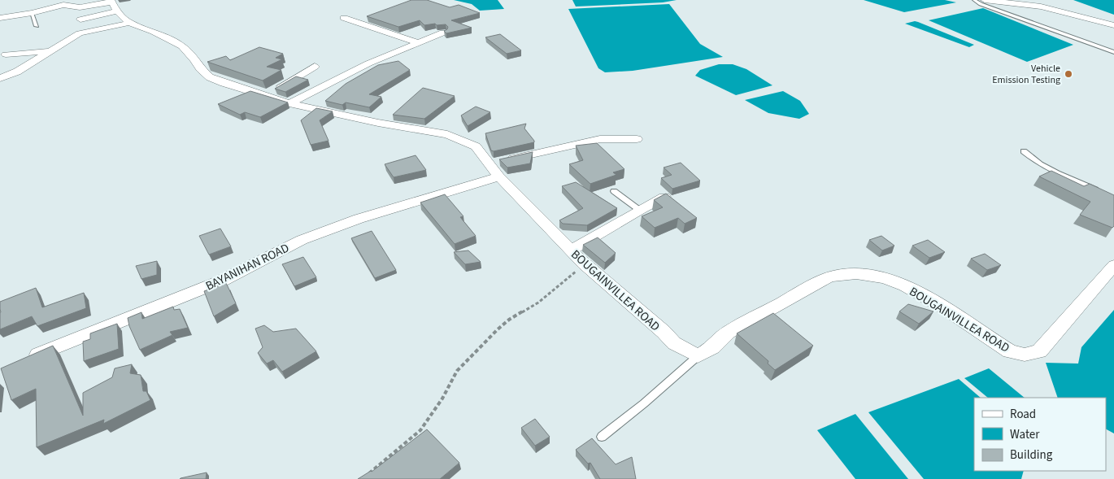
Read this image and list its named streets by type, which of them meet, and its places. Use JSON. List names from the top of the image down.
{
  "streets": {
    "street": ["BAYANIHAN ROAD", "BOUGAINVILLEA ROAD"]
  },
  "crossings": [
    ["BAYANIHAN ROAD", "BOUGAINVILLEA ROAD"]
  ],
  "places": ["Vehicle Emission Testing"],
  "legend": ["Road", "Water", "Building"]
}
